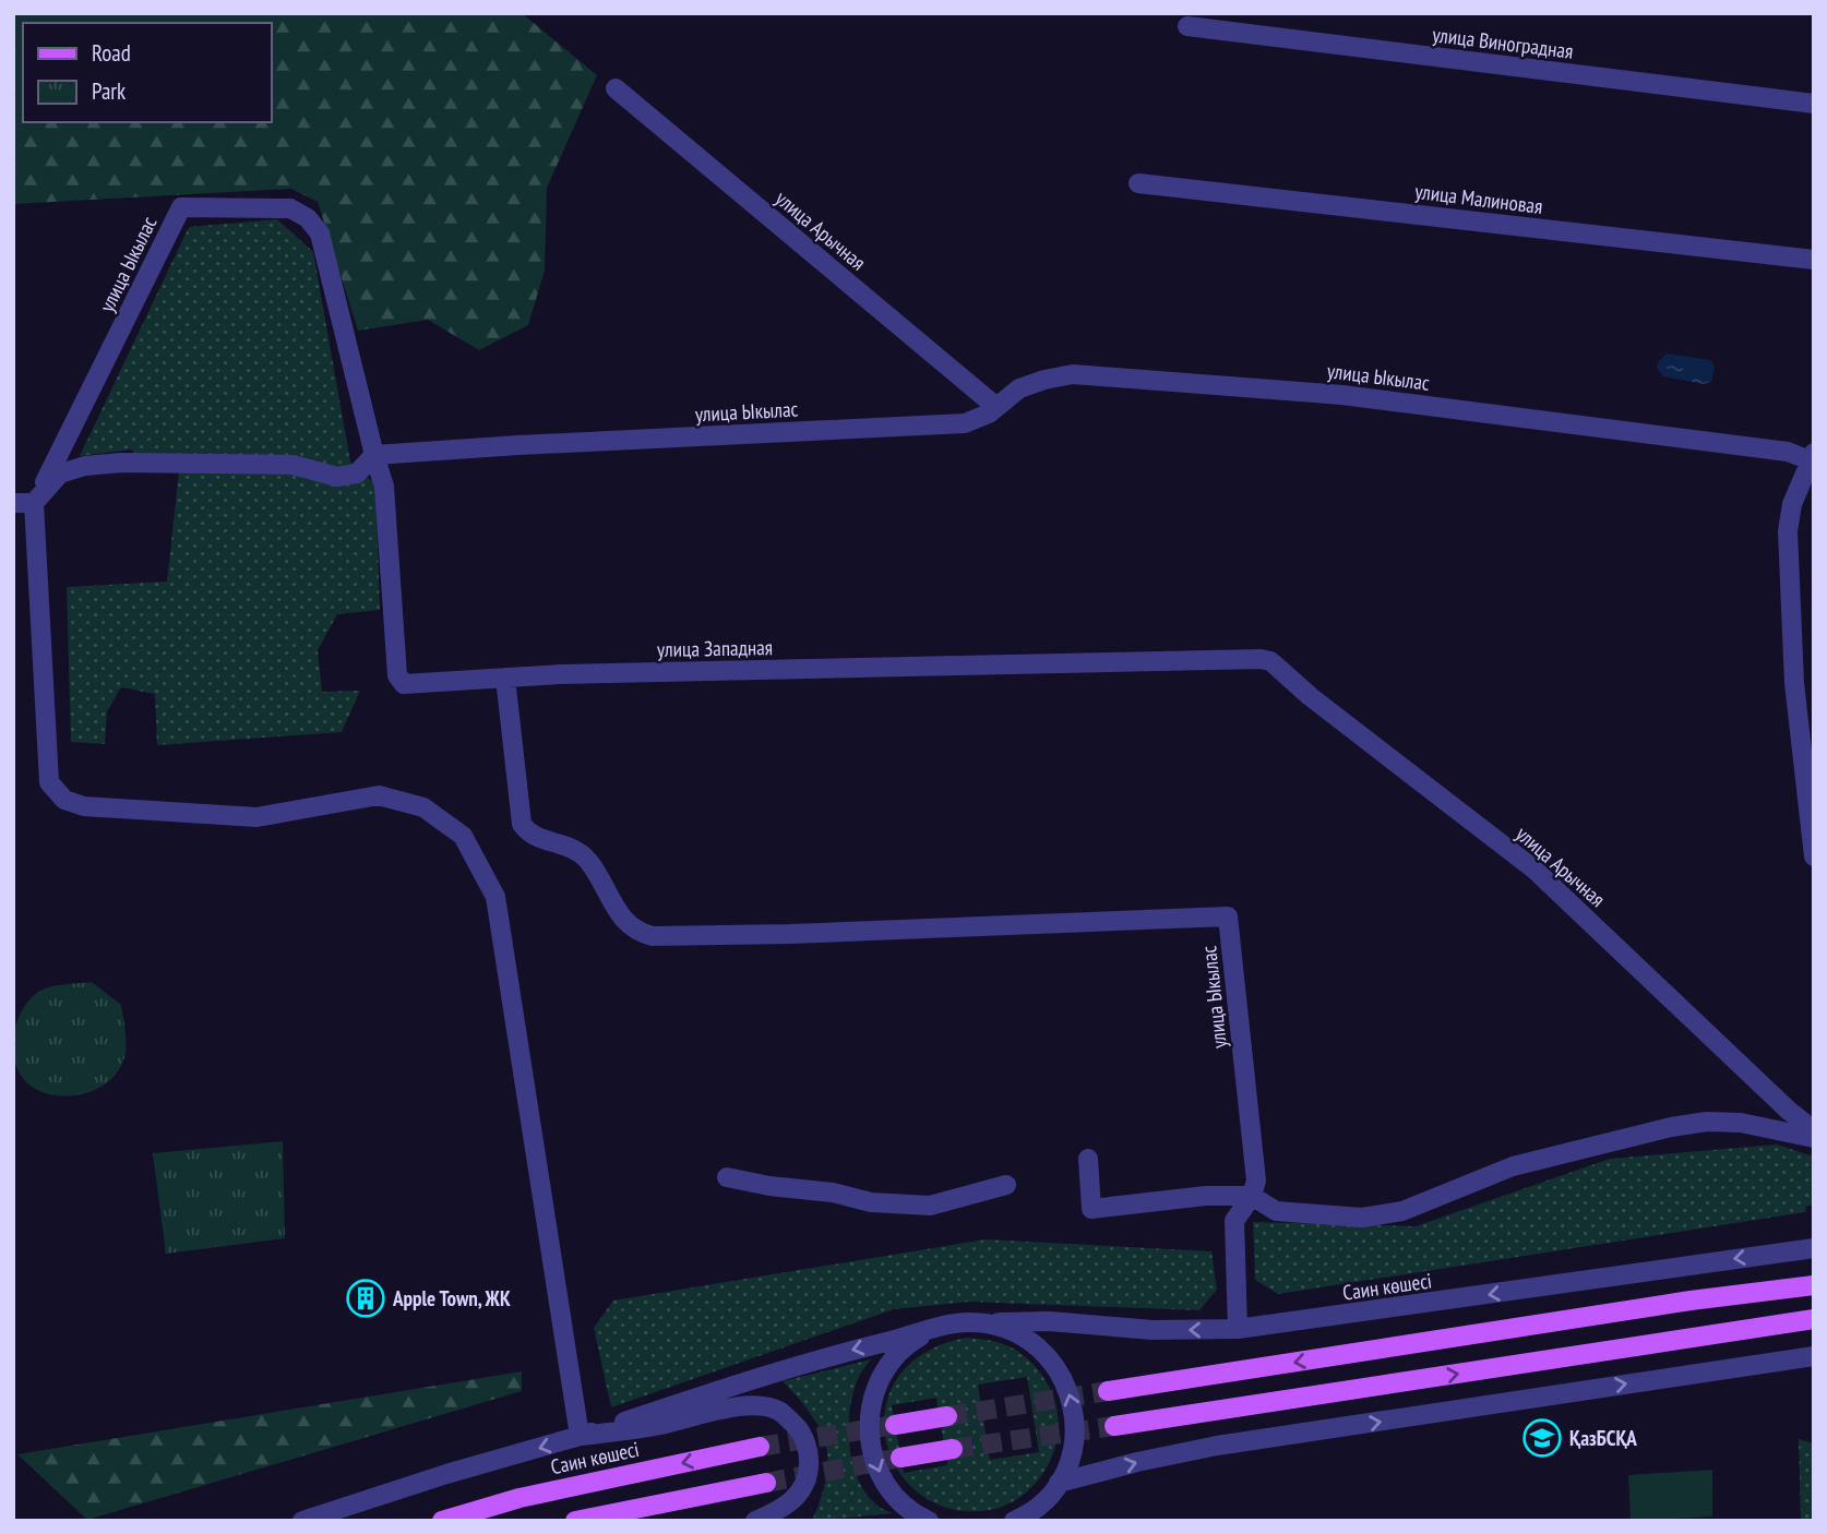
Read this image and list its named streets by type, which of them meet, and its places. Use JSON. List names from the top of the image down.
{
  "streets": {
    "main road": ["Саин көшесі"],
    "street": [
      "улица Виноградная",
      "улица Малиновая",
      "улица Арычная",
      "улица Ыкылас",
      "улица Западная"
    ]
  },
  "crossings": [
    ["улица Арычная", "улица Ыкылас"],
    ["улица Арычная", "улица Западная"],
    ["улица Ыкылас", "улица Западная"],
    ["улица Ыкылас", "Саин көшесі"]
  ],
  "places": {
    "building": ["Apple Town, ЖК"],
    "school or university": ["ҚазБСҚА"]
  },
  "legend": ["Road", "Park"]
}
